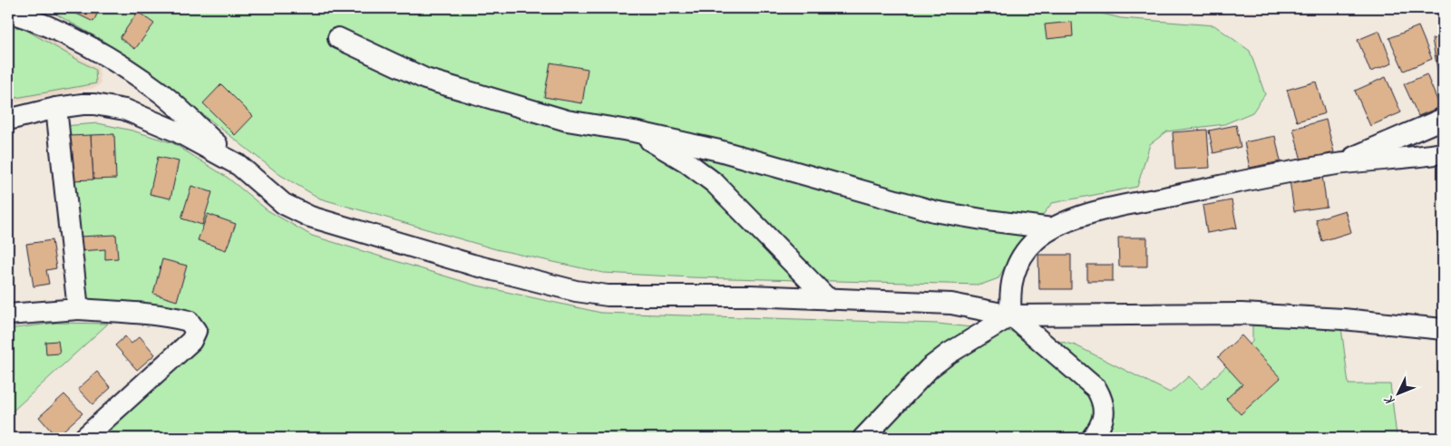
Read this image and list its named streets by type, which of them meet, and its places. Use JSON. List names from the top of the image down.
{
  "north": "bottom left"
}
